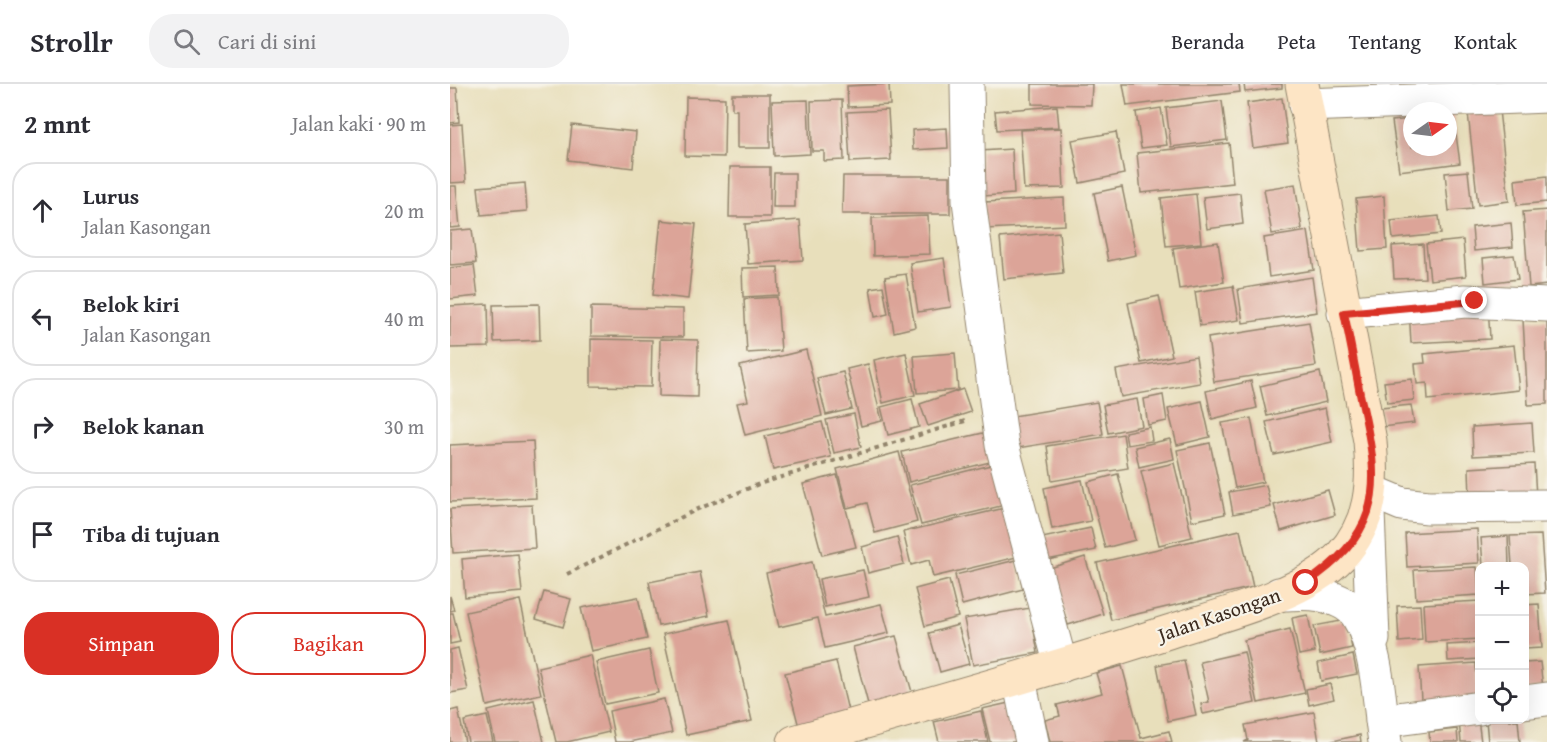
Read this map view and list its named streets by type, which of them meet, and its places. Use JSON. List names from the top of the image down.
{
  "streets": {
    "main road": ["Jalan Kasongan"]
  },
  "north": "right",
  "page": {
    "header": "Strollr",
    "search": "Cari di sini",
    "nav": [
      "Beranda",
      "Peta",
      "Tentang",
      "Kontak"
    ],
    "heading": ["2 mnt", "Jalan kaki · 90 m"],
    "list": [
      ["Lurus", "Jalan Kasongan", "20 m"],
      ["Belok kiri", "Jalan Kasongan", "40 m"],
      ["Belok kanan", "30 m"],
      "Tiba di tujuan"
    ],
    "map_buttons": ["+", "−"],
    "buttons": ["Simpan", "Bagikan"]
  }
}
